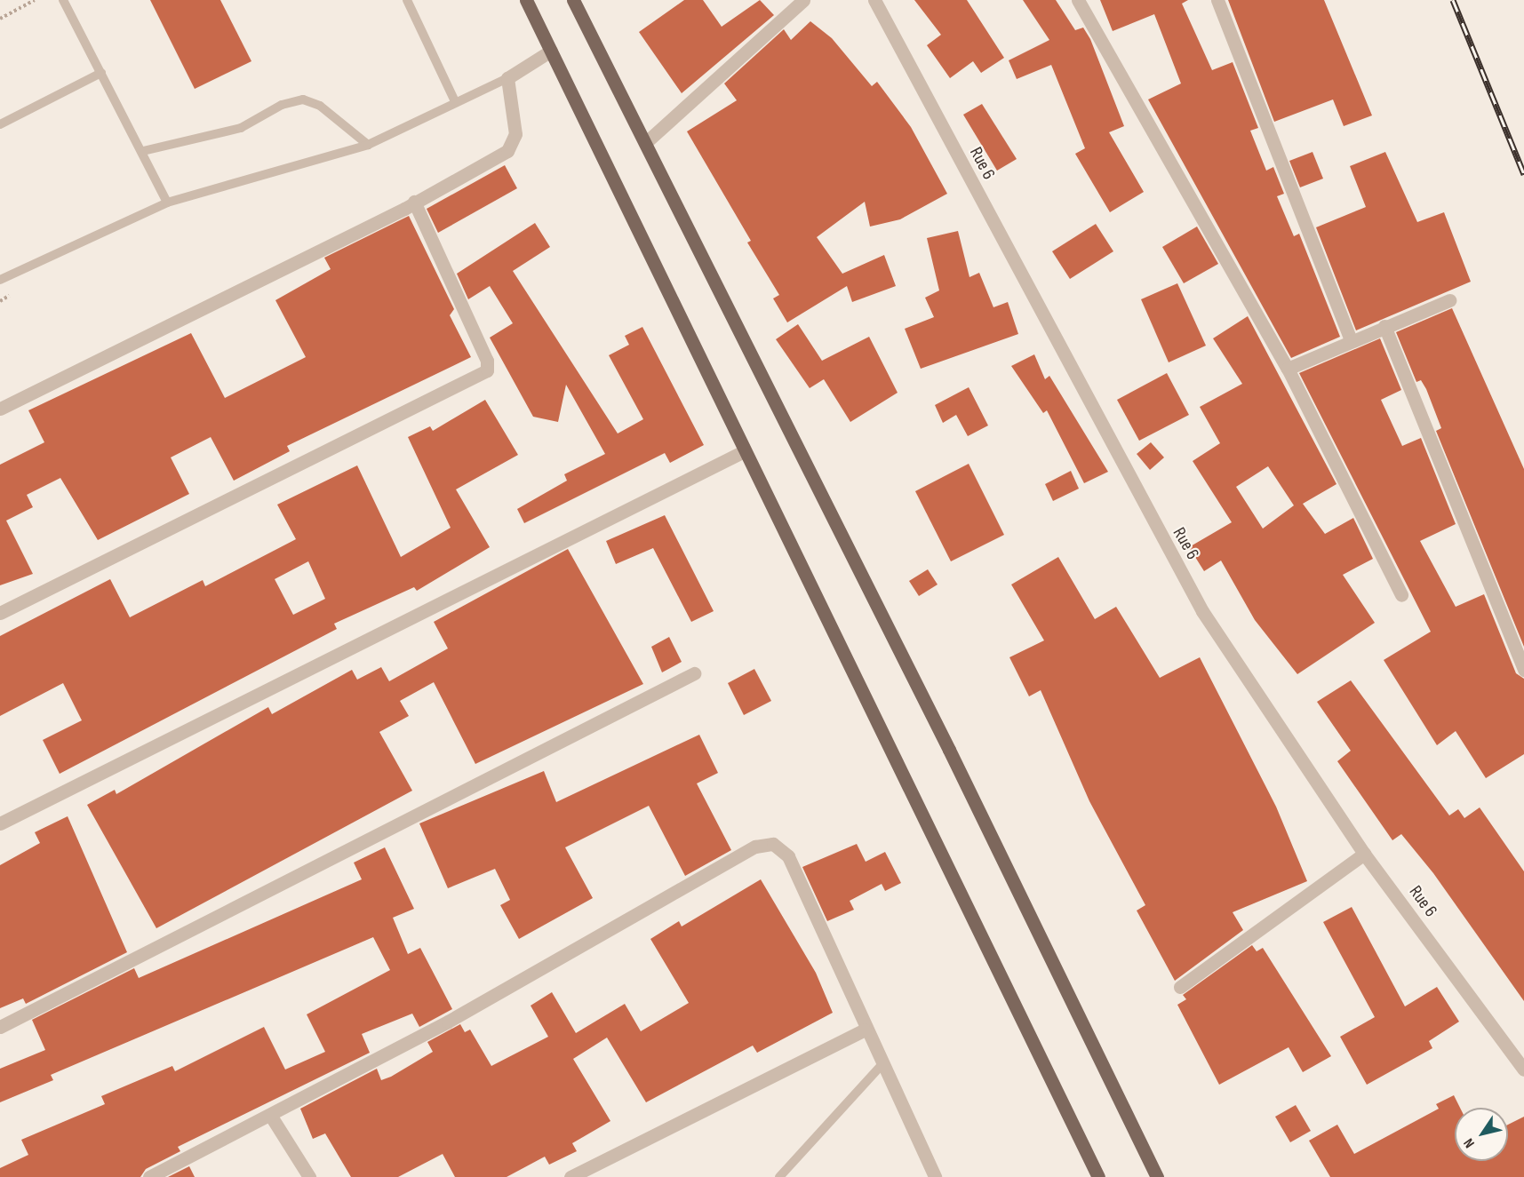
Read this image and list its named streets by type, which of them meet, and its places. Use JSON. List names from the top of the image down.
{
  "streets": {
    "street": ["Rue 6"]
  },
  "north": "bottom left"
}
